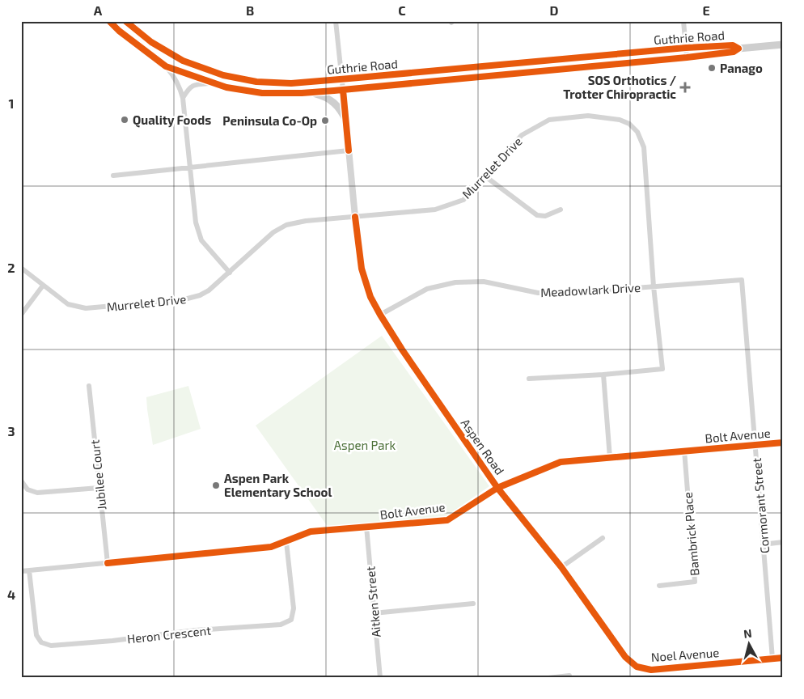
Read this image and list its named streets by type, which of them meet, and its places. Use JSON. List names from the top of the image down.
{
  "streets": {
    "main road": ["Guthrie Road"],
    "street": [
      "Murrelet Drive",
      "Meadowlark Drive",
      "Bolt Avenue",
      "Aspen Road",
      "Jubilee Court",
      "Cormorant Street",
      "Bambrick Place",
      "Aitken Street",
      "Heron Crescent",
      "Noel Avenue"
    ]
  },
  "crossings": [
    ["Guthrie Road", "Aspen Road"],
    ["Murrelet Drive", "Meadowlark Drive"],
    ["Murrelet Drive", "Aspen Road"],
    ["Meadowlark Drive", "Aspen Road"],
    ["Meadowlark Drive", "Cormorant Street"],
    ["Bolt Avenue", "Aspen Road"],
    ["Bolt Avenue", "Jubilee Court"],
    ["Bolt Avenue", "Cormorant Street"],
    ["Bolt Avenue", "Bambrick Place"],
    ["Bolt Avenue", "Aitken Street"],
    ["Bolt Avenue", "Heron Crescent"],
    ["Aspen Road", "Noel Avenue"],
    ["Cormorant Street", "Noel Avenue"]
  ],
  "parks": ["Aspen Park"],
  "places": {
    "other": [
      "Panago",
      "Quality Foods",
      "Peninsula Co-Op",
      "Aspen Park Elementary School"
    ],
    "health": ["SOS Orthotics / Trotter Chiropractic"]
  },
  "north": "top",
  "grid": {
    "columns": [
      "A",
      "B",
      "C",
      "D",
      "E"
    ],
    "rows": [
      "1",
      "2",
      "3",
      "4"
    ]
  }
}
